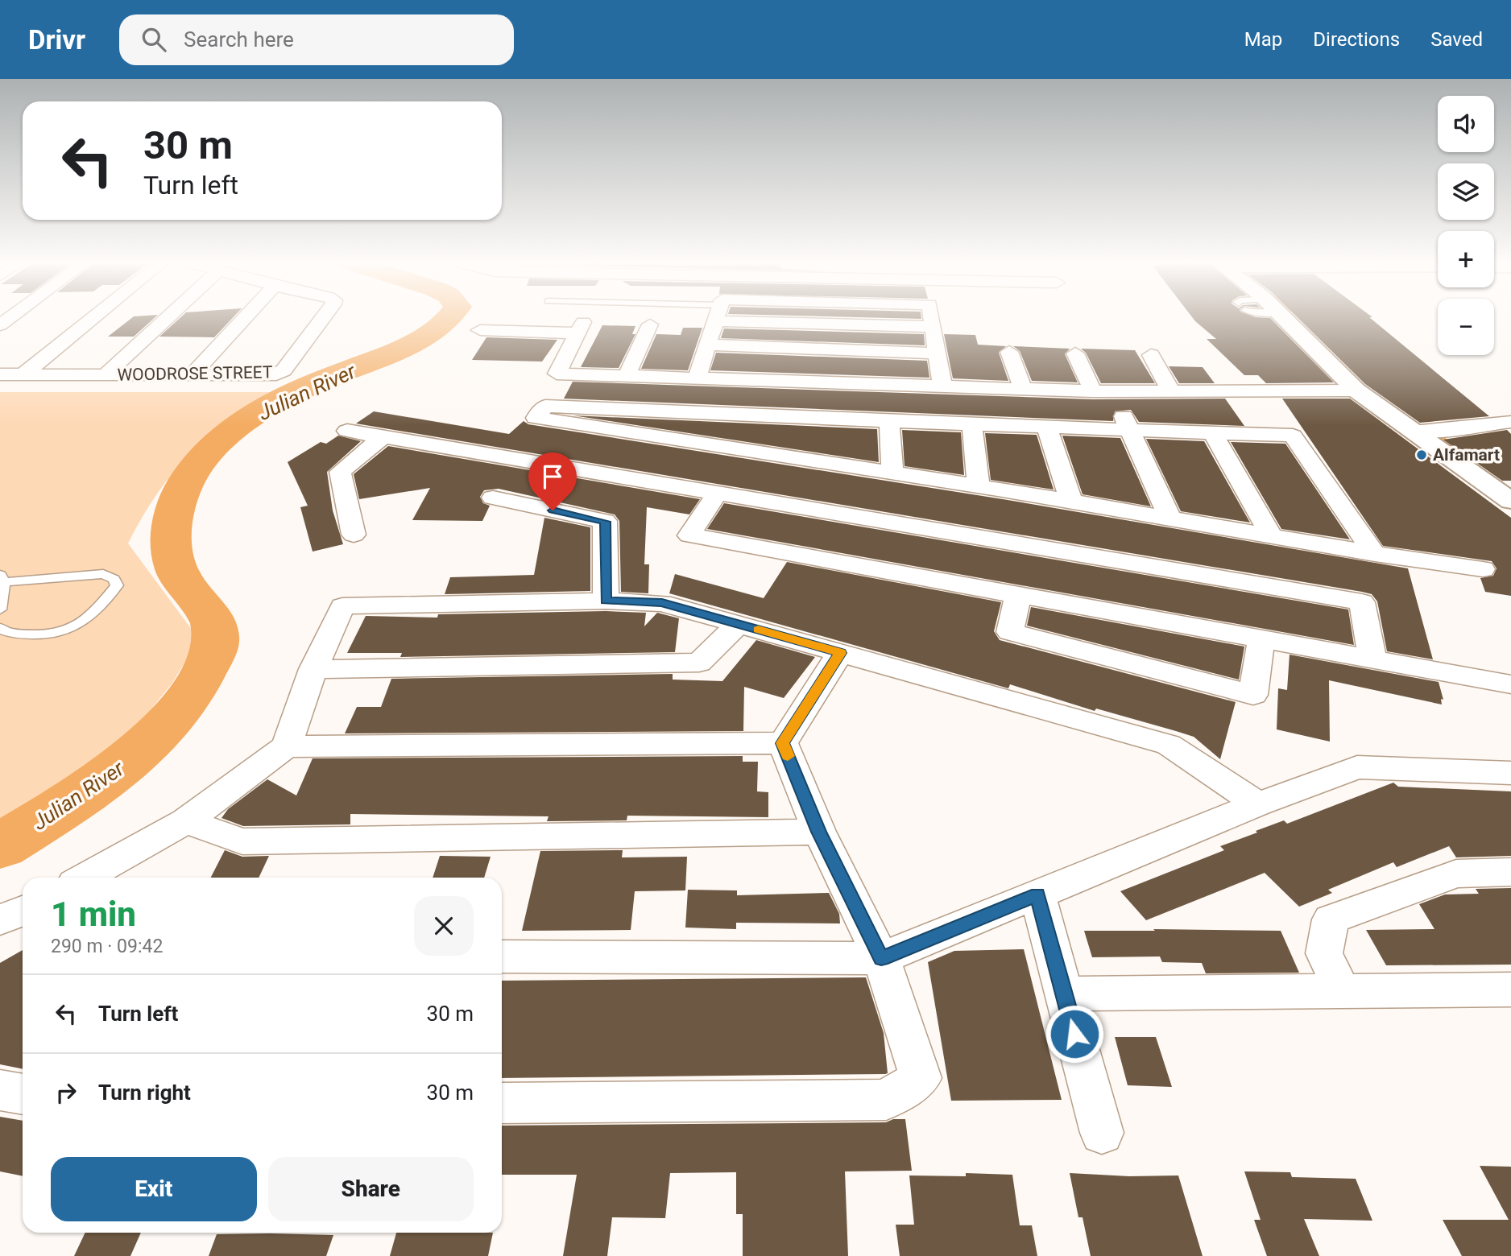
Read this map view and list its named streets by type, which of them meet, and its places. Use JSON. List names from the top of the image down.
{
  "streets": {
    "street": ["WOODROSE STREET"]
  },
  "water": ["Julian River"],
  "places": ["Alfamart"],
  "page": {
    "header": "Drivr",
    "search": "Search here",
    "nav": ["Map", "Directions", "Saved"],
    "map_buttons": ["+", "−"],
    "turn": ["30 m", "Turn left"],
    "heading": ["1 min", "290 m · 09:42"],
    "list": [
      {
        "name": "Turn left",
        "value": "30 m"
      },
      {
        "name": "Turn right",
        "value": "30 m"
      }
    ],
    "buttons": ["Exit", "Share"]
  }
}
